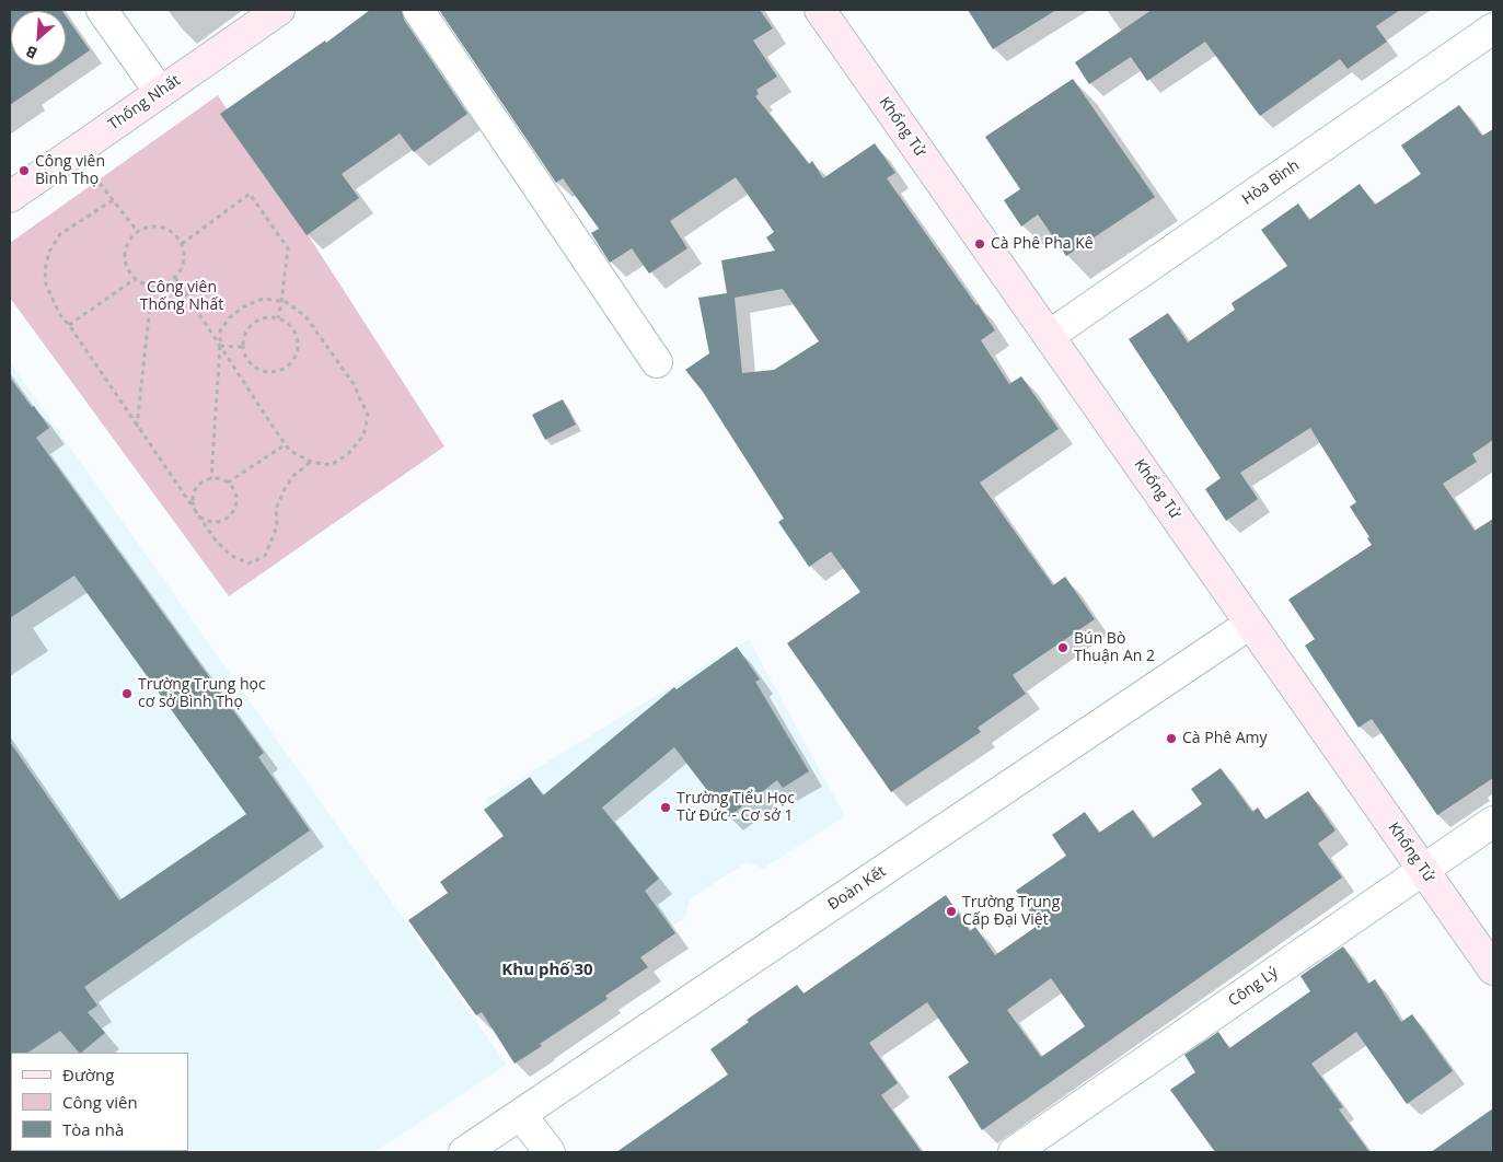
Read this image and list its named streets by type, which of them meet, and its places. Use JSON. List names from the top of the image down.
{
  "streets": {
    "street": [
      "Thống Nhất",
      "Khổng Tử",
      "Hòa Bình",
      "Đoàn Kết",
      "Công Lý"
    ]
  },
  "crossings": [
    ["Khổng Tử", "Hòa Bình"],
    ["Khổng Tử", "Đoàn Kết"],
    ["Khổng Tử", "Công Lý"]
  ],
  "districts": ["Khu phố 30"],
  "parks": ["Công viên Thống Nhất"],
  "places": [
    "Công viên Bình Thọ",
    "Cà Phê Pha Kê",
    "Bún Bò Thuận An 2",
    "Trường Trung học cơ sở Bình Thọ",
    "Cà Phê Amy",
    "Trường Tiểu Học Từ Đức - Cơ sở 1",
    "Trường Trung Cấp Đại Việt"
  ],
  "legend": ["Đường", "Công viên", "Tòa nhà"],
  "north": "bottom left"
}
